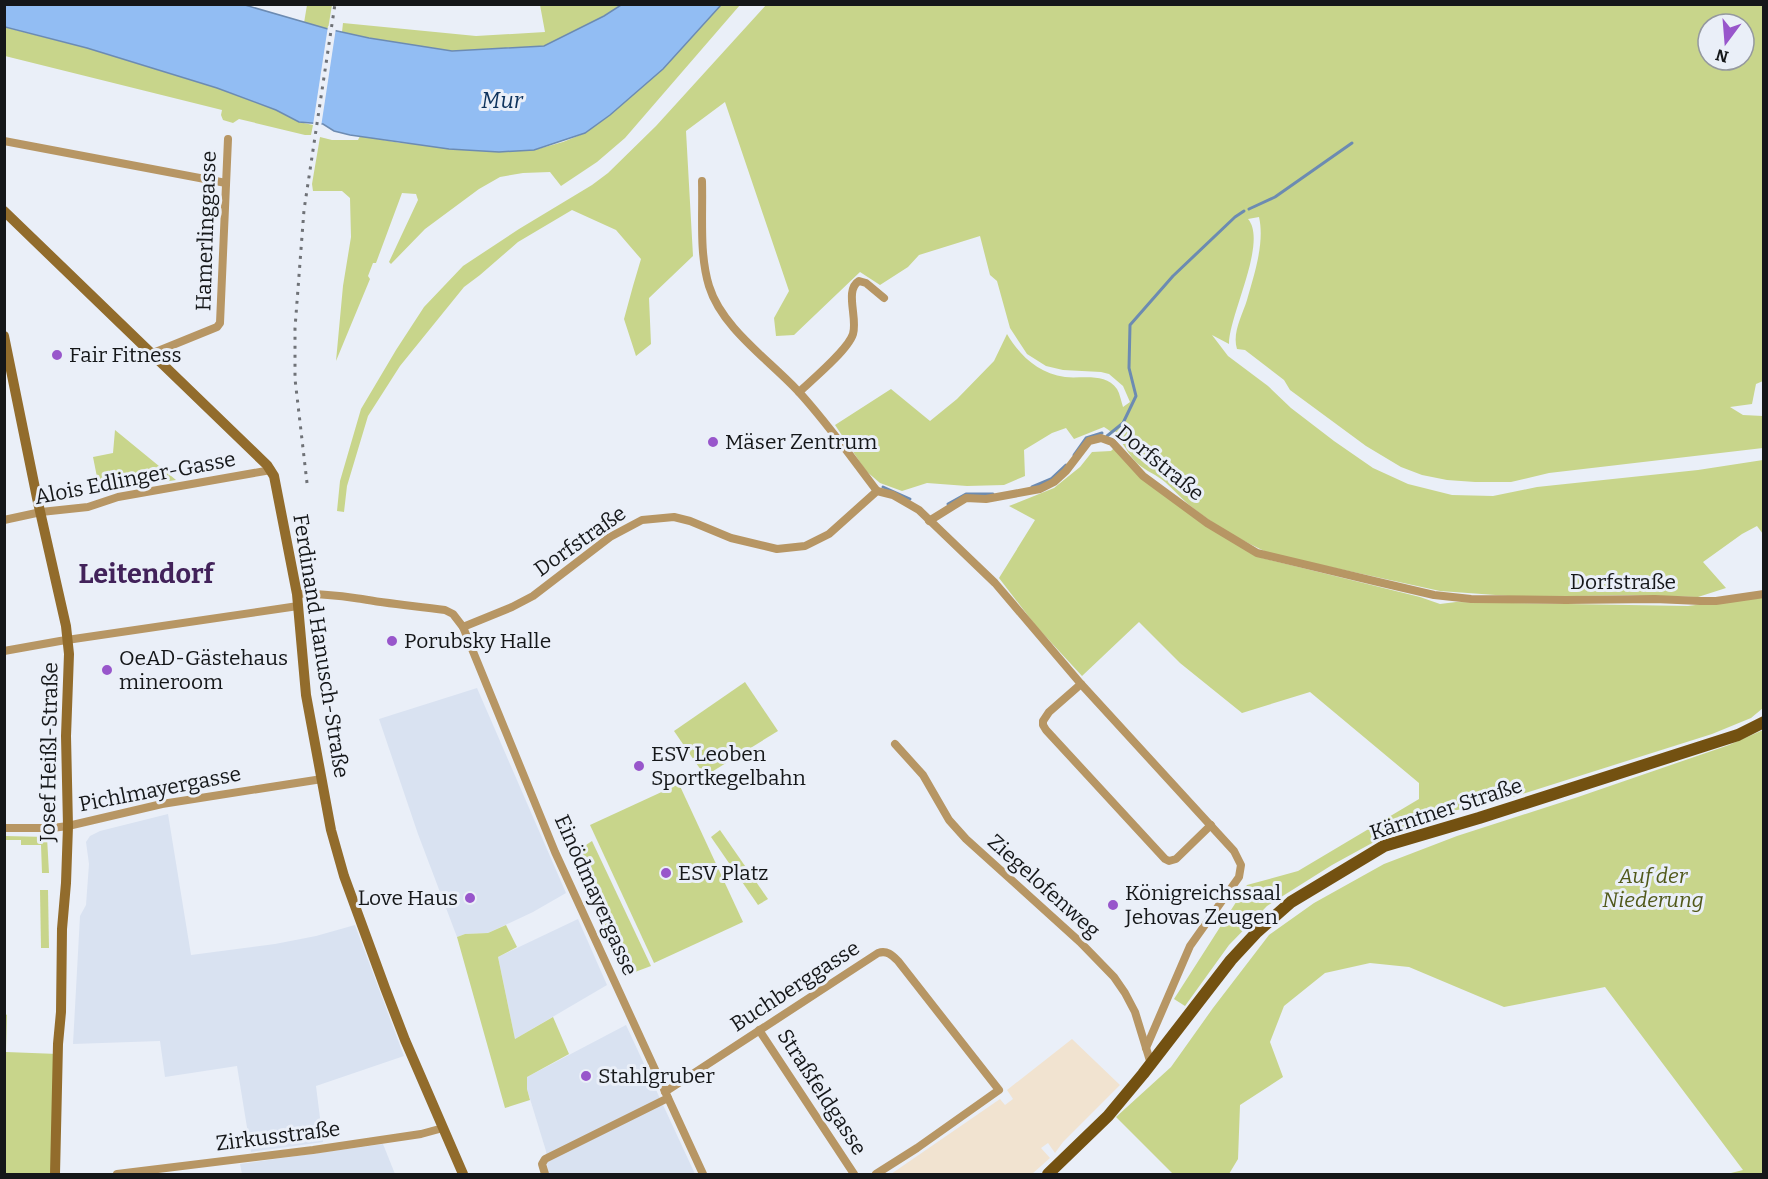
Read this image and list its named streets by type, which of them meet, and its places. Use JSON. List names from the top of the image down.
{
  "streets": {
    "main road": ["Kärntner Straße"],
    "street": [
      "Hamerlinggasse",
      "Dorfstraße",
      "Alois Edlinger-Gasse",
      "Ferdinand Hanusch-Straße",
      "Josef Heißl-Straße",
      "Pichlmayergasse",
      "Ziegelofenweg",
      "Einödmayergasse",
      "Buchberggasse",
      "Straßfeldgasse",
      "Zirkusstraße"
    ]
  },
  "crossings": [
    ["Hamerlinggasse", "Ferdinand Hanusch-Straße"],
    ["Dorfstraße", "Einödmayergasse"],
    ["Alois Edlinger-Gasse", "Ferdinand Hanusch-Straße"],
    ["Alois Edlinger-Gasse", "Josef Heißl-Straße"],
    ["Ferdinand Hanusch-Straße", "Pichlmayergasse"],
    ["Ferdinand Hanusch-Straße", "Zirkusstraße"],
    ["Josef Heißl-Straße", "Pichlmayergasse"],
    ["Kärntner Straße", "Ziegelofenweg"],
    ["Einödmayergasse", "Buchberggasse"],
    ["Buchberggasse", "Straßfeldgasse"]
  ],
  "districts": ["Leitendorf"],
  "water": ["Mur"],
  "parks": ["Auf der Niederung"],
  "places": [
    "Fair Fitness",
    "Mäser Zentrum",
    "Porubsky Halle",
    "OeAD-Gästehaus mineroom",
    "ESV Leoben Sportkegelbahn",
    "ESV Platz",
    "Love Haus",
    "Königreichssaal Jehovas Zeugen",
    "Stahlgruber"
  ],
  "north": "bottom"
}
